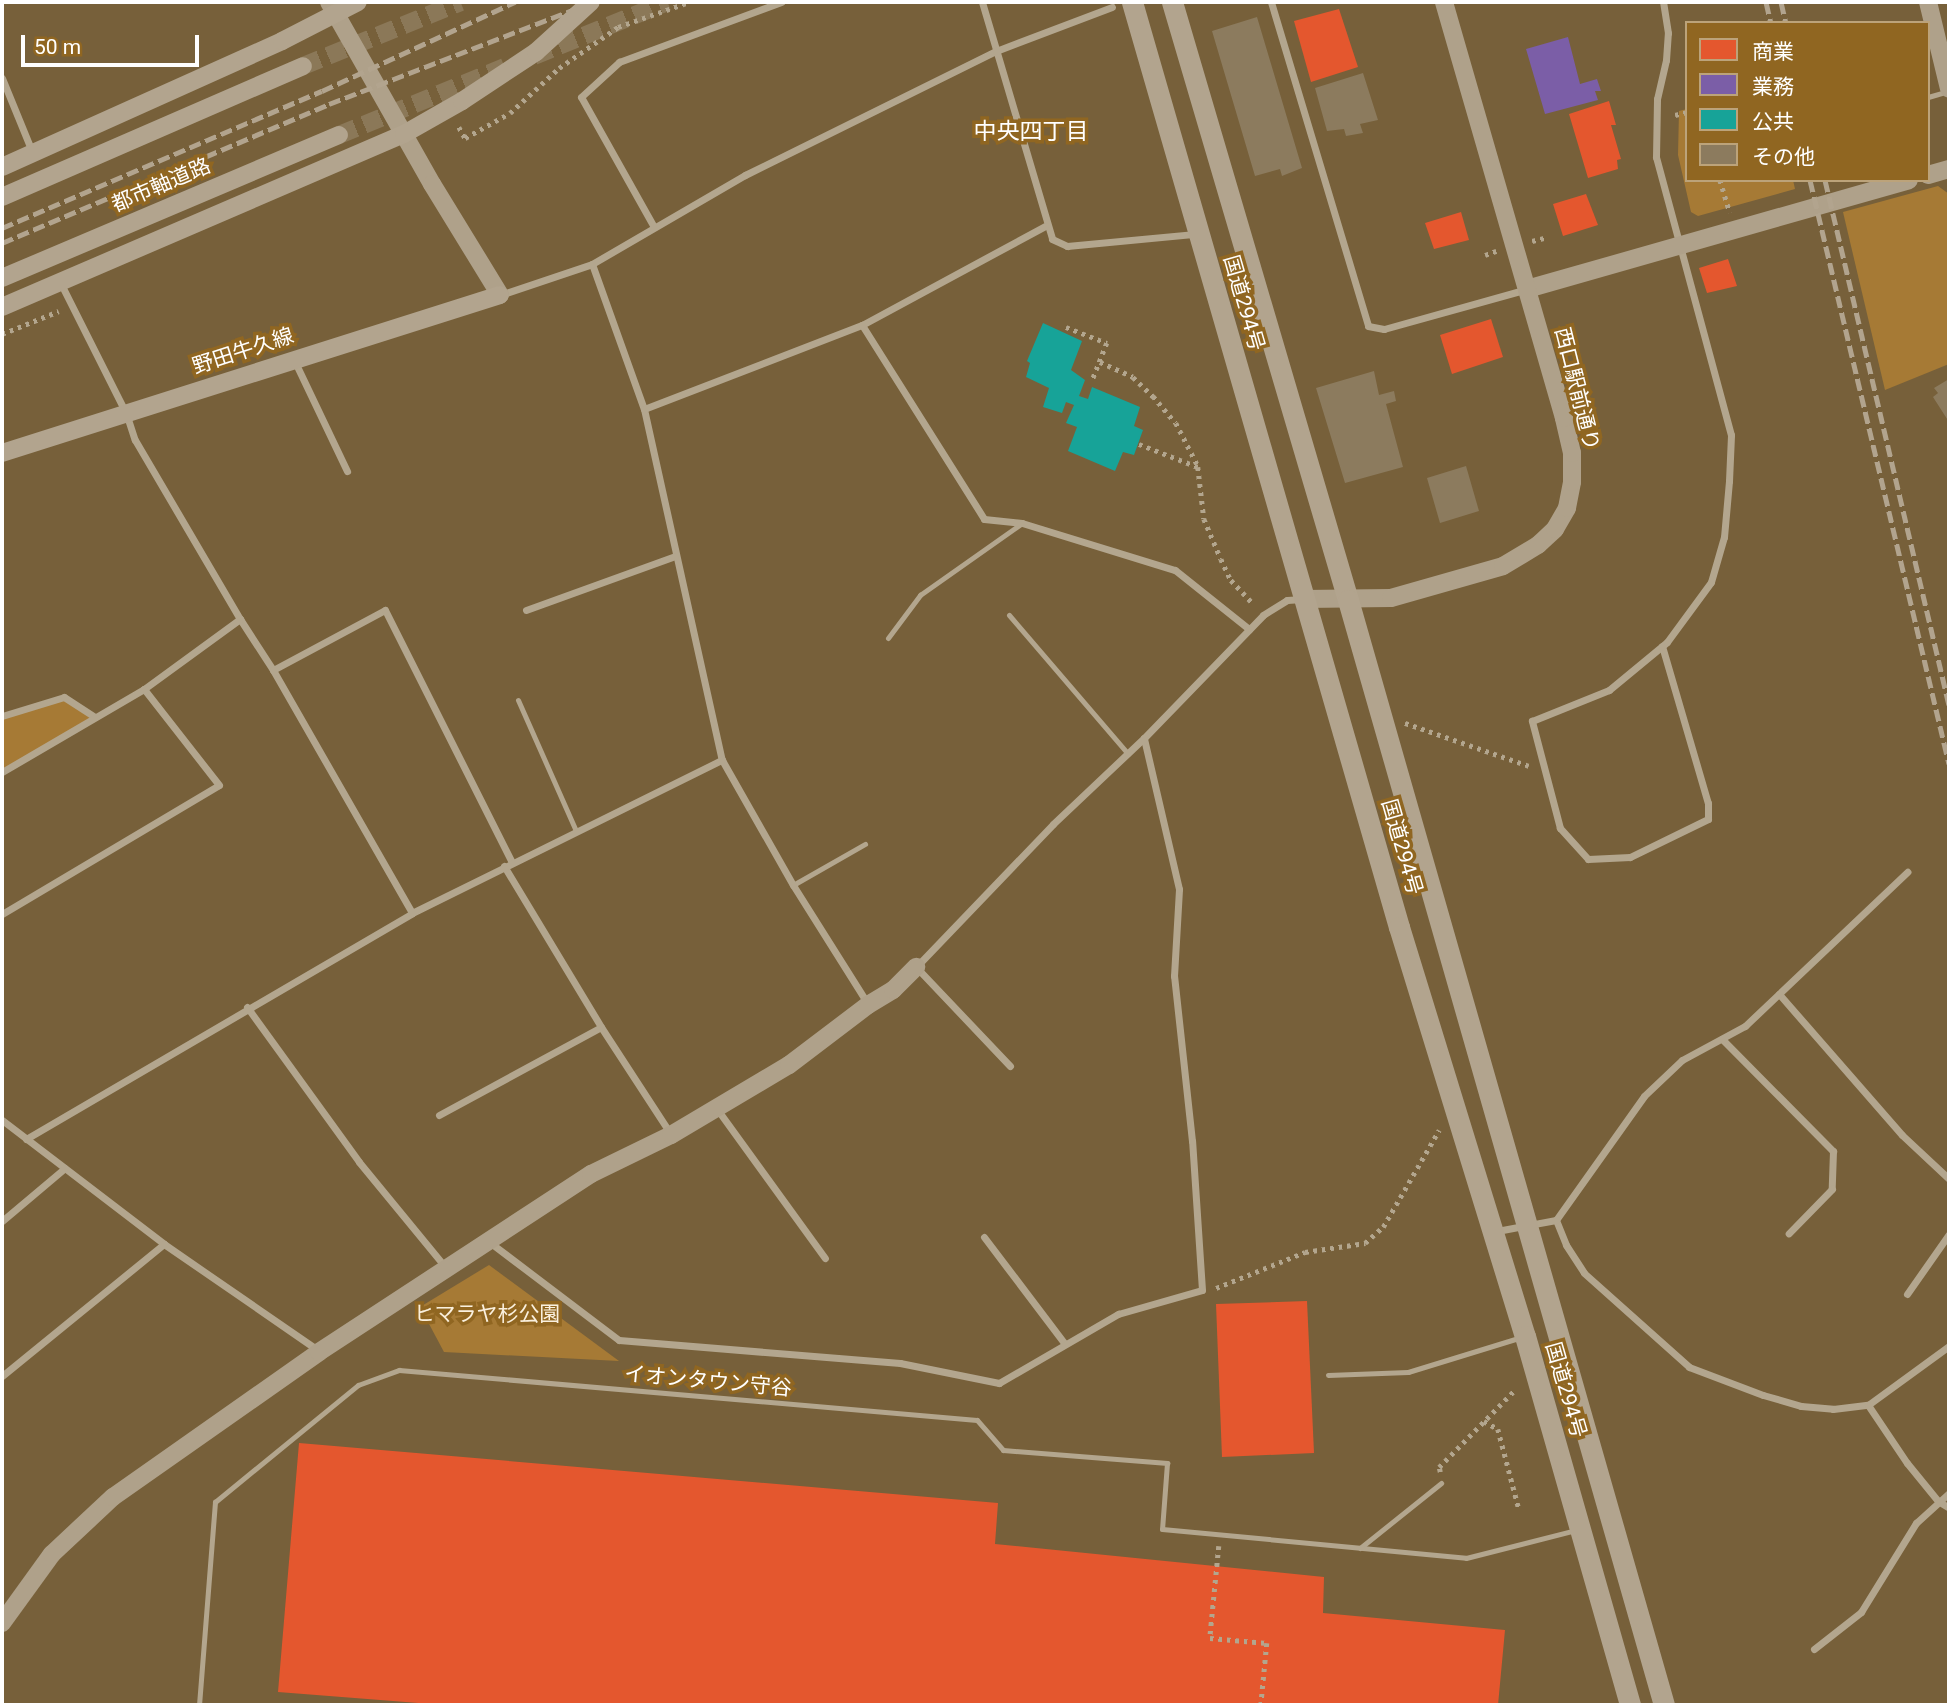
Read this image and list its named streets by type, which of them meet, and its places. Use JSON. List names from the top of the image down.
{
  "streets": {
    "highway": ["国道294号"],
    "main road": ["都市軸道路", "野田牛久線"],
    "street": ["西口駅前通り"],
    "lane": ["イオンタウン守谷"]
  },
  "crossings": [
    ["国道294号", "西口駅前通り"],
    ["国道294号", "イオンタウン守谷"]
  ],
  "districts": ["中央四丁目"],
  "parks": ["ヒマラヤ杉公園"],
  "legend": [
    "商業",
    "業務",
    "公共",
    "その他"
  ],
  "scale_bar": "50 m"
}
